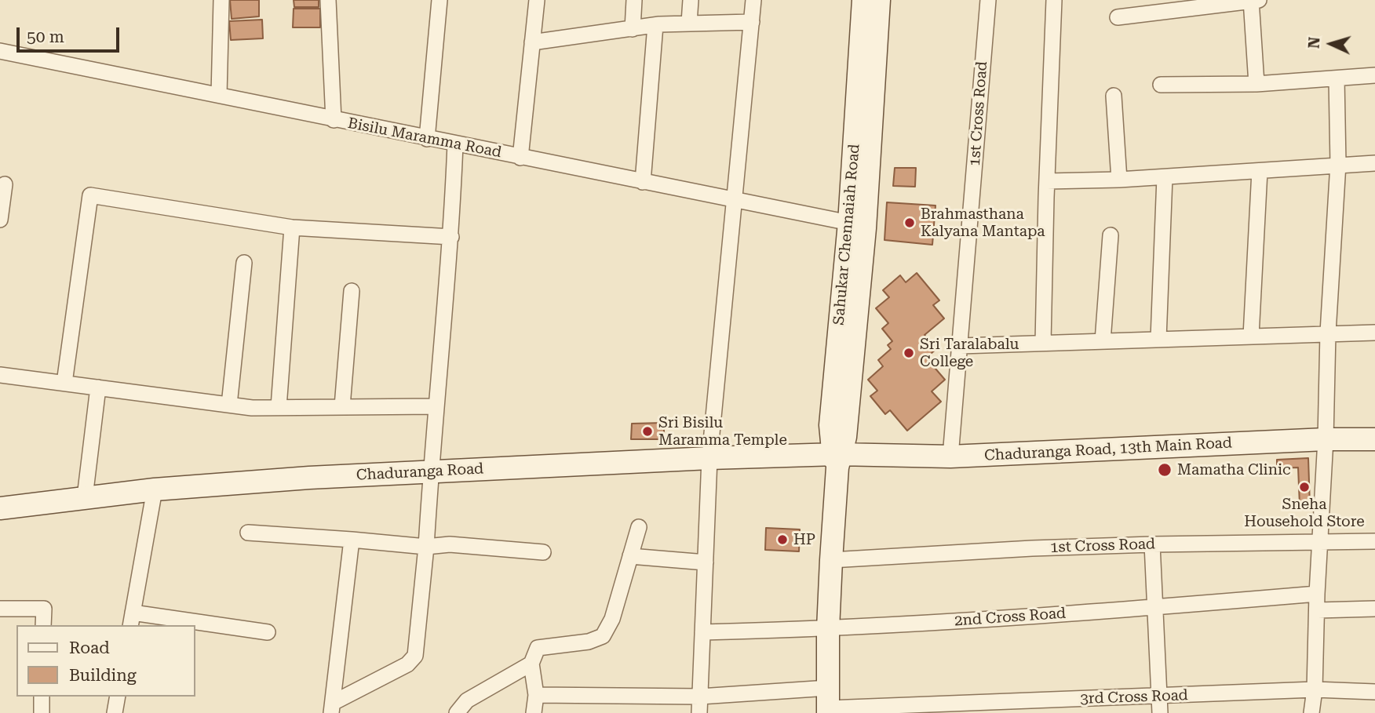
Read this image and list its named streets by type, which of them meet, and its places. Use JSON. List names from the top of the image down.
{
  "streets": {
    "street": [
      "1st Cross Road",
      "Bisilu Maramma Road",
      "Sahukar Chennaiah Road",
      "Chaduranga Road, 13th Main Road",
      "Chaduranga Road",
      "2nd Cross Road",
      "3rd Cross Road"
    ]
  },
  "crossings": [
    ["1st Cross Road", "Sahukar Chennaiah Road"],
    ["1st Cross Road", "Chaduranga Road, 13th Main Road"],
    ["Bisilu Maramma Road", "Sahukar Chennaiah Road"],
    ["Sahukar Chennaiah Road", "Chaduranga Road, 13th Main Road"],
    ["Sahukar Chennaiah Road", "Chaduranga Road"],
    ["Sahukar Chennaiah Road", "2nd Cross Road"],
    ["Sahukar Chennaiah Road", "3rd Cross Road"],
    ["Chaduranga Road, 13th Main Road", "Chaduranga Road"]
  ],
  "places": [
    "Brahmasthana Kalyana Mantapa",
    "Sri Taralabalu College",
    "Sri Bisilu Maramma Temple",
    "Mamatha Clinic",
    "Sneha Household Store",
    "HP"
  ],
  "legend": ["Road", "Building"],
  "scale_bar": "50 m",
  "north": "left"
}
